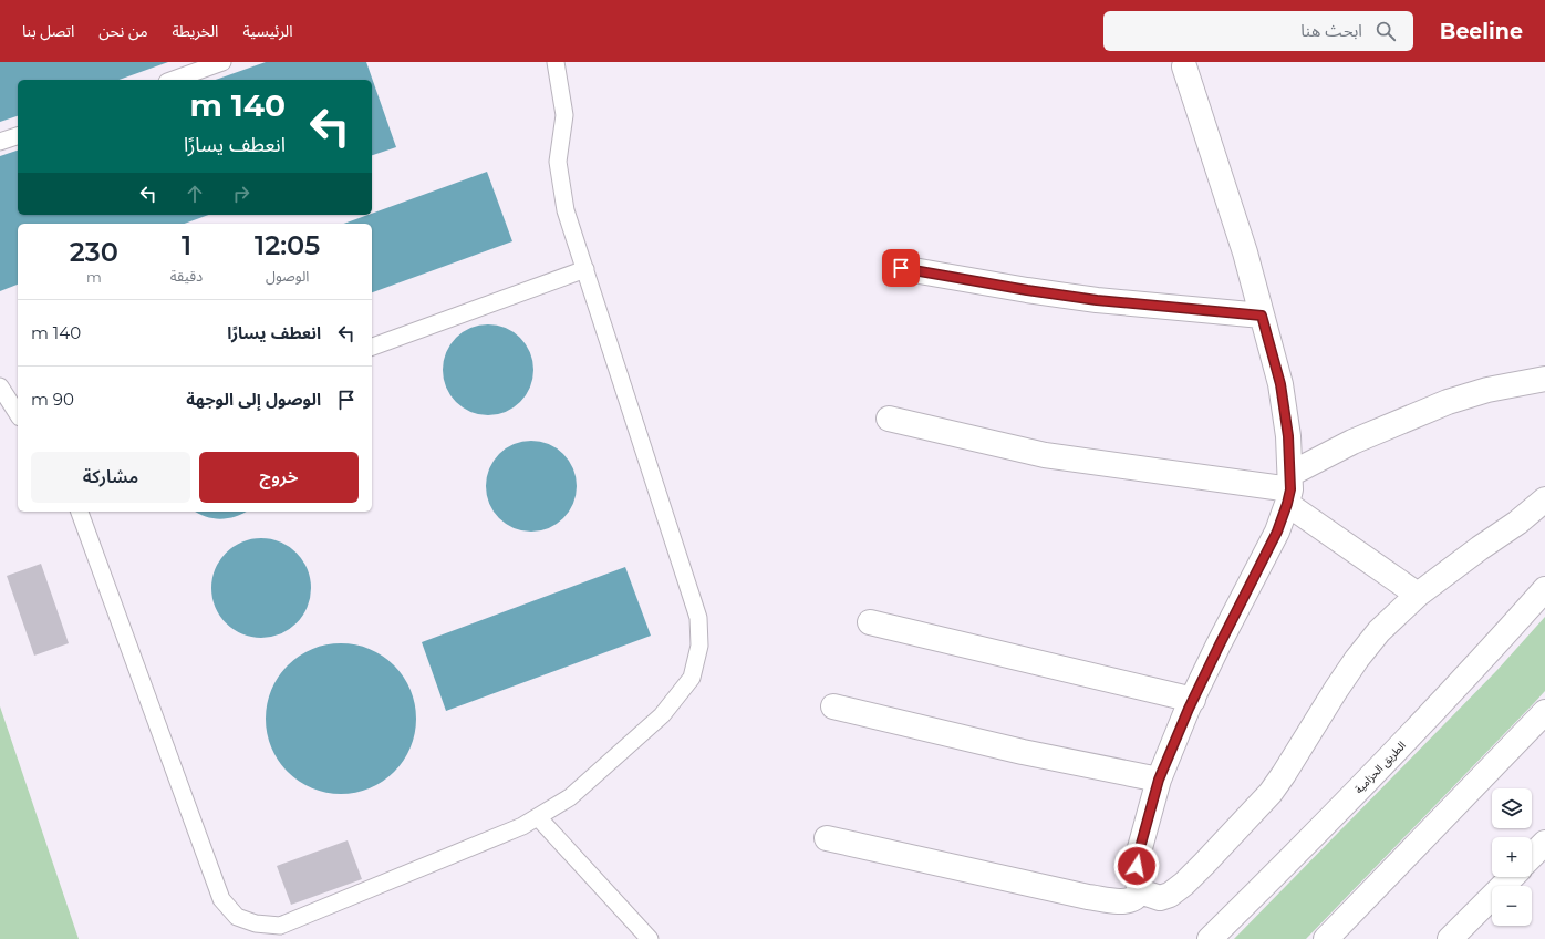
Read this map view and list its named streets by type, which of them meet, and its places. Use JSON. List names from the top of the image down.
{
  "streets": {
    "main road": ["الطريق الحزامية"]
  },
  "page": {
    "header": "Beeline",
    "search": "ابحث هنا",
    "nav": [
      "الرئيسية",
      "الخريطة",
      "من نحن",
      "اتصل بنا"
    ],
    "turn": ["140 m", "انعطف يسارًا"],
    "eta": [
      "12:05",
      "الوصول",
      "1",
      "دقيقة",
      "230",
      "m"
    ],
    "list": [
      {
        "name": "انعطف يسارًا",
        "value": "140 m"
      },
      {
        "name": "الوصول إلى الوجهة",
        "value": "90 m"
      }
    ],
    "buttons": ["خروج", "مشاركة"],
    "map_buttons": ["+", "−"]
  }
}
